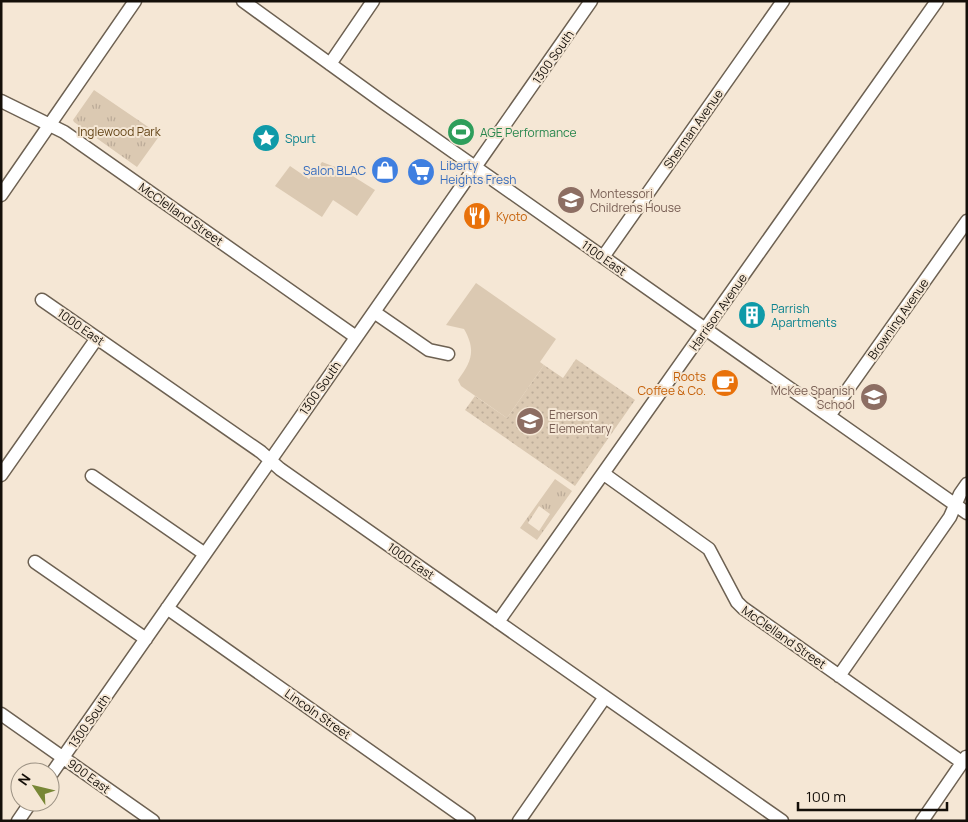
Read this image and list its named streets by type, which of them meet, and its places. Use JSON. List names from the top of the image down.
{
  "streets": {
    "street": [
      "1300 South",
      "Sherman Avenue",
      "McClelland Street",
      "1100 East",
      "Harrison Avenue",
      "Browning Avenue",
      "1000 East",
      "Lincoln Street",
      "900 East"
    ]
  },
  "crossings": [
    ["1300 South", "McClelland Street"],
    ["1300 South", "1100 East"],
    ["1300 South", "1000 East"],
    ["1300 South", "Lincoln Street"],
    ["1300 South", "900 East"],
    ["Sherman Avenue", "1100 East"],
    ["McClelland Street", "Harrison Avenue"],
    ["1100 East", "Harrison Avenue"],
    ["1100 East", "Browning Avenue"],
    ["Harrison Avenue", "1000 East"]
  ],
  "parks": ["Inglewood Park"],
  "places": {
    "sports": ["AGE Performance"],
    "place": ["Spurt"],
    "shop": ["Salon BLAC"],
    "supermarket": ["Liberty Heights Fresh"],
    "school or university": ["Montessori Childrens House", "McKee Spanish School", "Emerson Elementary"],
    "restaurant": ["Kyoto"],
    "building": ["Parrish Apartments"],
    "cafe": ["Roots Coffee & Co."]
  },
  "scale_bar": "100 m",
  "north": "top left"
}
